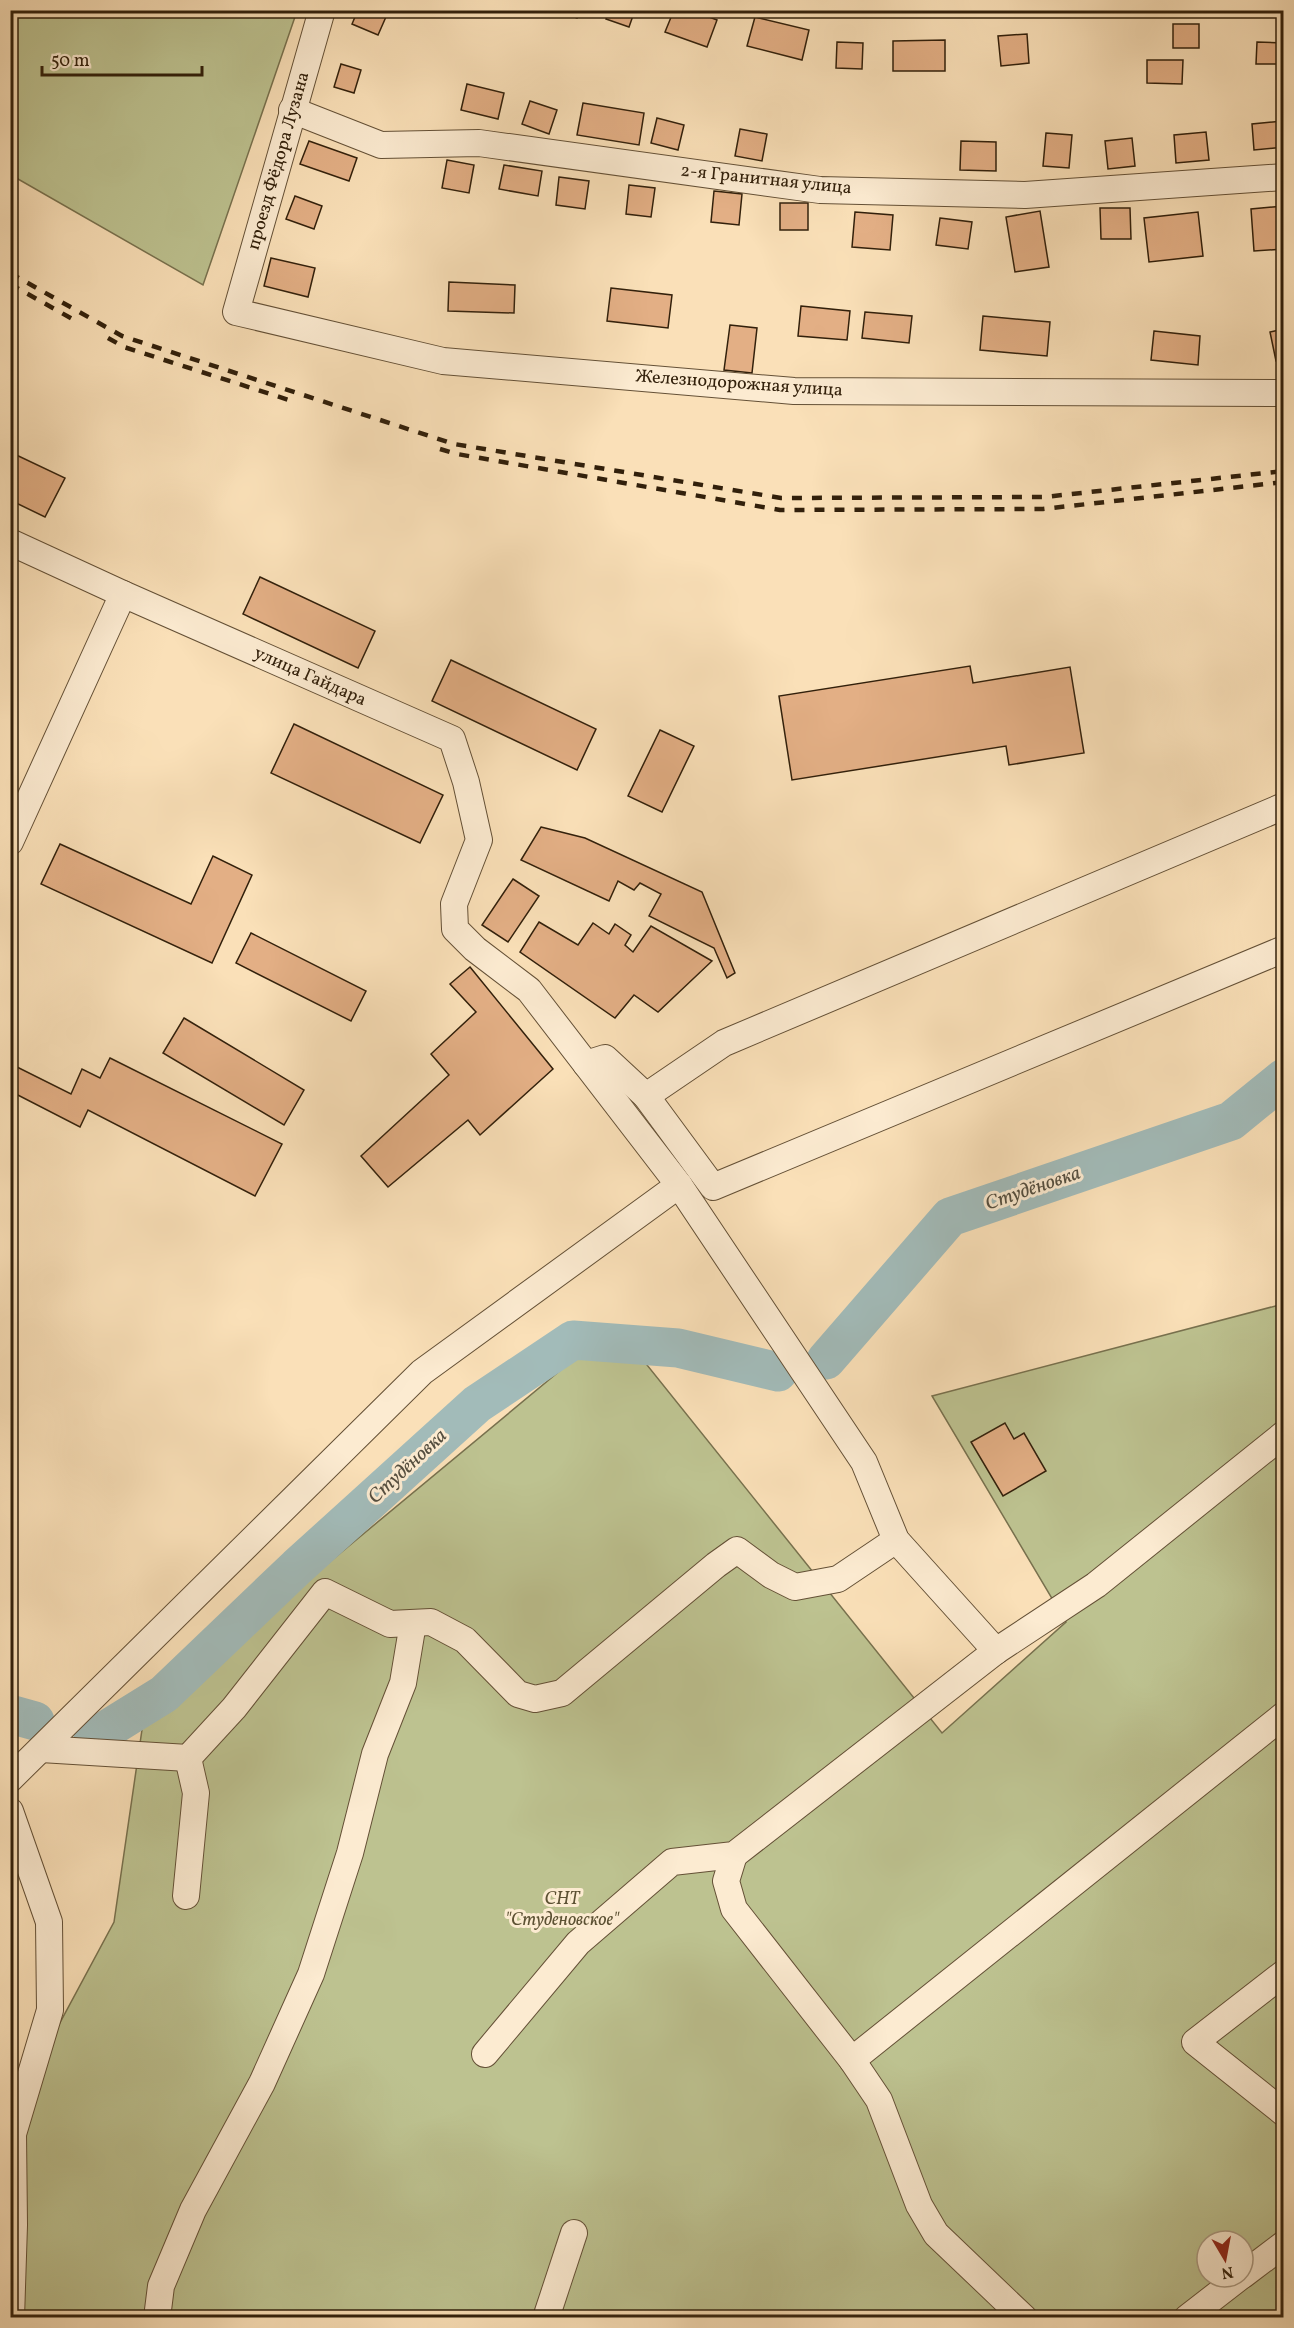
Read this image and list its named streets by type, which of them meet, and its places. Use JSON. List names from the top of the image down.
{
  "streets": {
    "street": [
      "проезд Фёдора Лузана",
      "2-я Гранитная улица",
      "Железнодорожная улица",
      "улица Гайдара"
    ]
  },
  "crossings": [
    ["проезд Фёдора Лузана", "2-я Гранитная улица"],
    ["проезд Фёдора Лузана", "Железнодорожная улица"]
  ],
  "water": ["Студёновка"],
  "parks": ["СНТ \"Студеновское\""],
  "scale_bar": "50 m",
  "north": "bottom"
}
